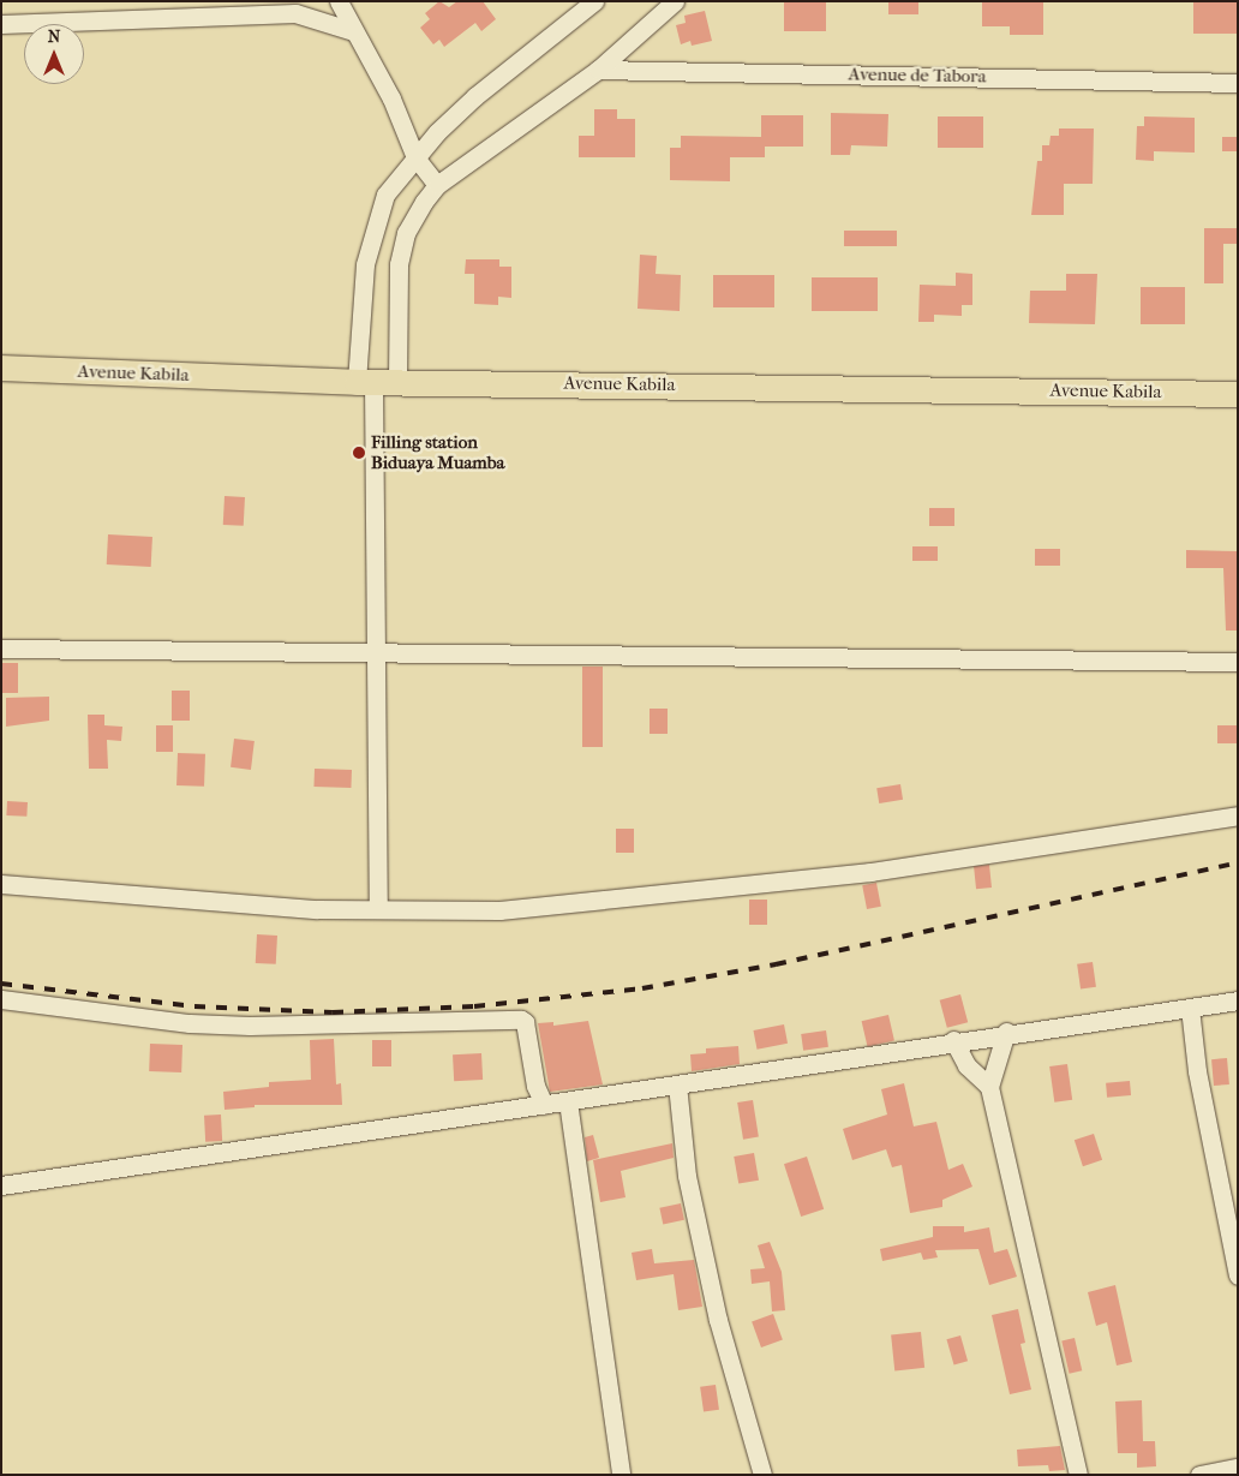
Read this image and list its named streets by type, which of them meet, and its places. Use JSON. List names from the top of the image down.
{
  "streets": {
    "highway": ["Avenue Kabila"],
    "street": ["Avenue de Tabora"]
  },
  "places": ["Filling station Biduaya Muamba"],
  "north": "top"
}
